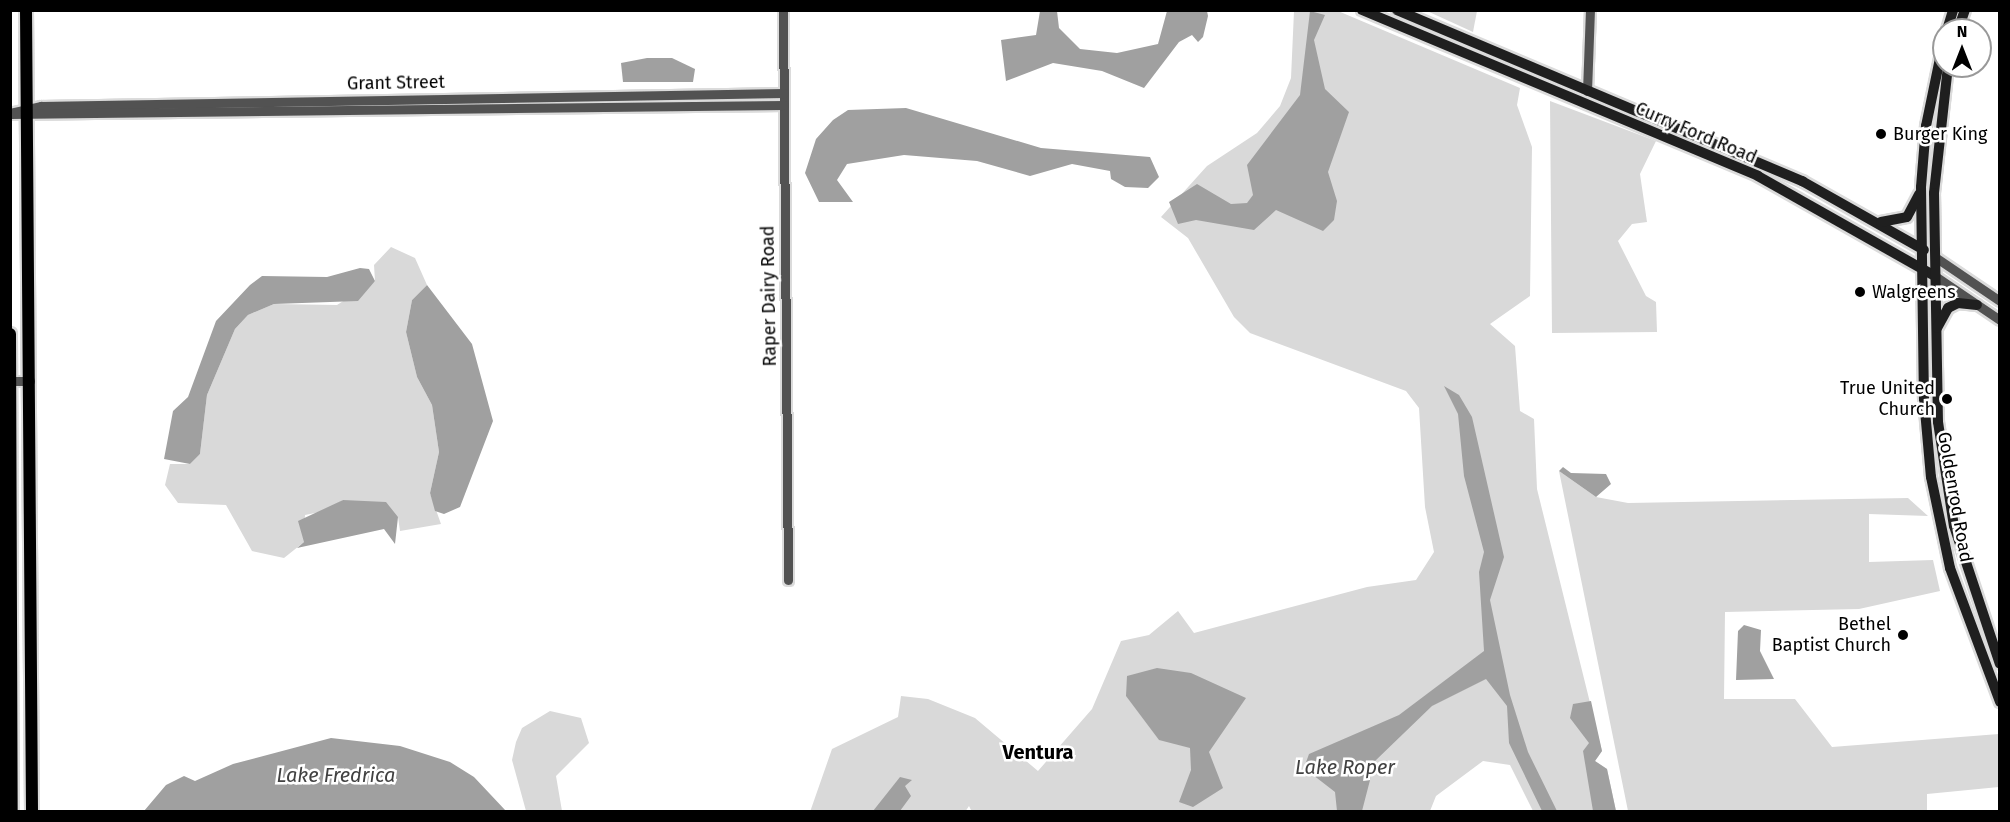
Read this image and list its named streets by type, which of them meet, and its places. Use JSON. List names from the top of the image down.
{
  "streets": {
    "main road": ["Curry Ford Road", "Goldenrod Road"],
    "street": ["Grant Street", "Raper Dairy Road"]
  },
  "crossings": [
    ["Grant Street", "Raper Dairy Road"],
    ["Curry Ford Road", "Goldenrod Road"]
  ],
  "districts": ["Ventura"],
  "water": ["Lake Roper", "Lake Fredrica"],
  "places": [
    "Burger King",
    "Walgreens",
    "True United Church",
    "Bethel Baptist Church"
  ],
  "north": "top"
}
